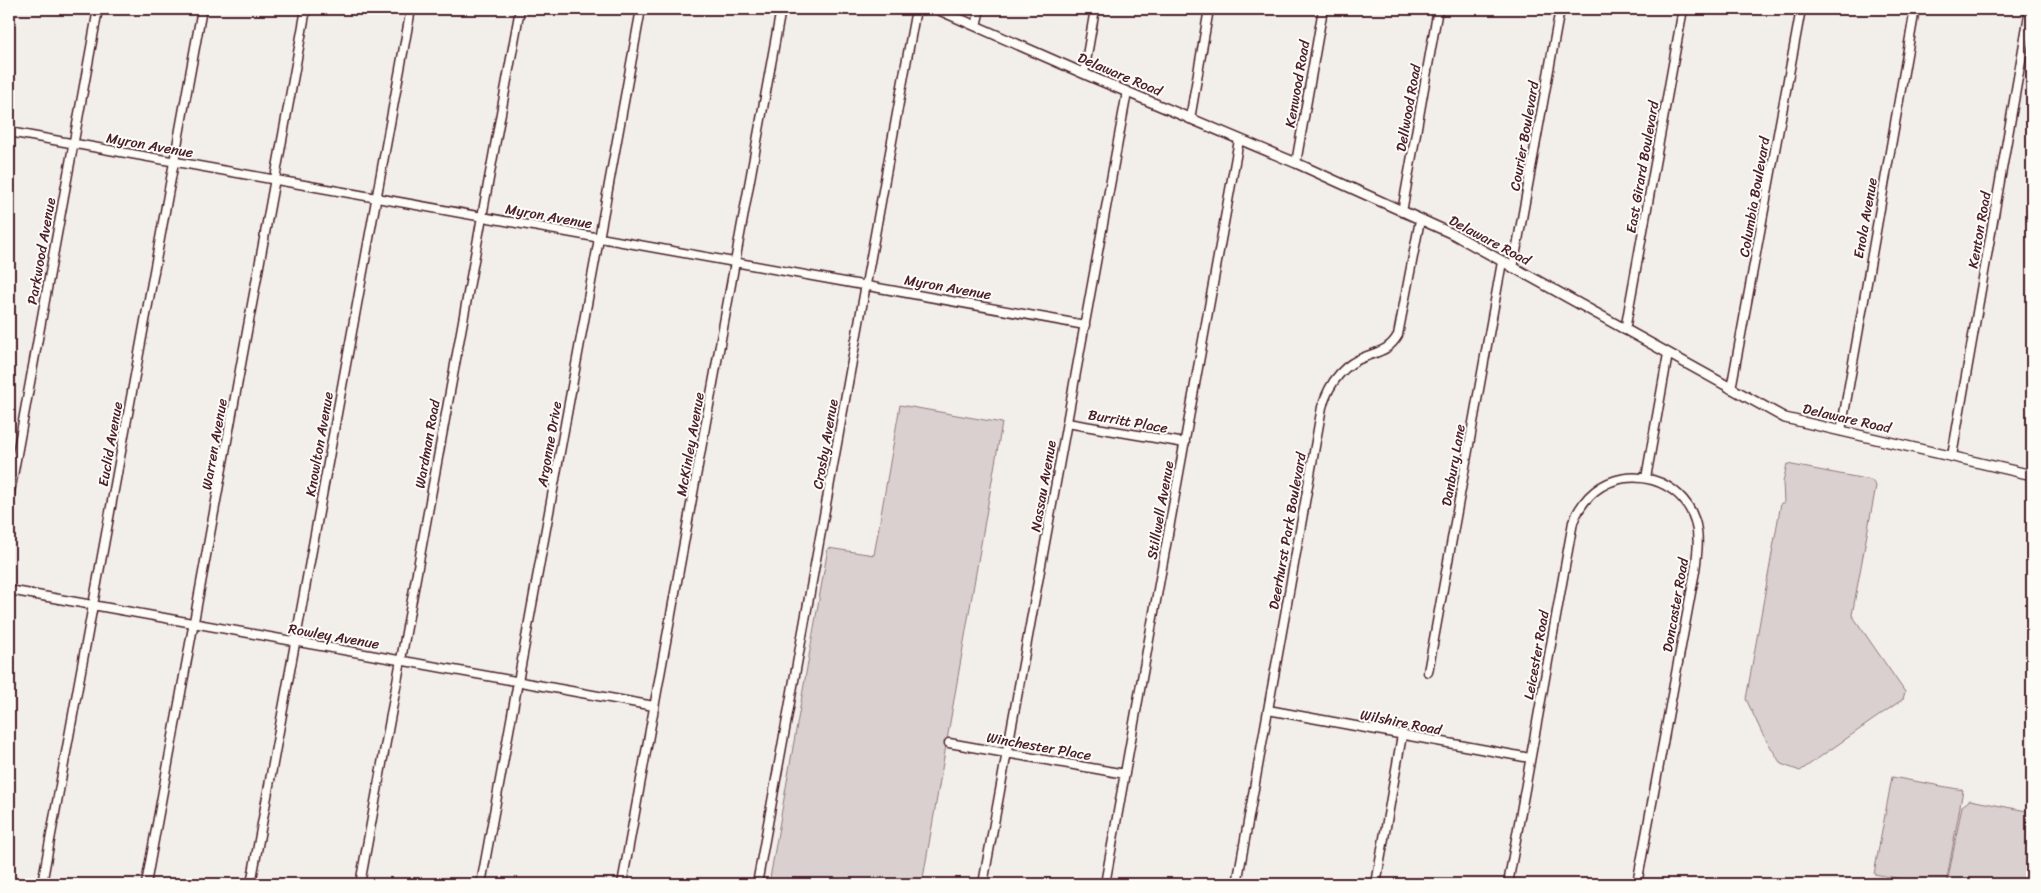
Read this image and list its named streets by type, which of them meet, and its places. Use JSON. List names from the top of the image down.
{
  "streets": {
    "street": [
      "Delaware Road",
      "Kenwood Road",
      "Dellwood Road",
      "Courier Boulevard",
      "Myron Avenue",
      "East Girard Boulevard",
      "Columbia Boulevard",
      "Enola Avenue",
      "Kenton Road",
      "Parkwood Avenue",
      "Burritt Place",
      "Euclid Avenue",
      "Warren Avenue",
      "Knowlton Avenue",
      "Wardman Road",
      "Argonne Drive",
      "McKinley Avenue",
      "Crosby Avenue",
      "Danbury Lane",
      "Nassau Avenue",
      "Stillwell Avenue",
      "Deerhurst Park Boulevard",
      "Doncaster Road",
      "Rowley Avenue",
      "Leicester Road",
      "Wilshire Road",
      "Winchester Place"
    ]
  },
  "crossings": [
    ["Delaware Road", "Kenwood Road"],
    ["Delaware Road", "Dellwood Road"],
    ["Delaware Road", "Courier Boulevard"],
    ["Delaware Road", "East Girard Boulevard"],
    ["Delaware Road", "Columbia Boulevard"],
    ["Delaware Road", "Enola Avenue"],
    ["Delaware Road", "Kenton Road"],
    ["Delaware Road", "Danbury Lane"],
    ["Delaware Road", "Nassau Avenue"],
    ["Delaware Road", "Stillwell Avenue"],
    ["Delaware Road", "Deerhurst Park Boulevard"],
    ["Myron Avenue", "Parkwood Avenue"],
    ["Myron Avenue", "Euclid Avenue"],
    ["Myron Avenue", "Warren Avenue"],
    ["Myron Avenue", "Knowlton Avenue"],
    ["Myron Avenue", "Wardman Road"],
    ["Myron Avenue", "Argonne Drive"],
    ["Myron Avenue", "McKinley Avenue"],
    ["Myron Avenue", "Crosby Avenue"],
    ["Myron Avenue", "Nassau Avenue"],
    ["Burritt Place", "Nassau Avenue"],
    ["Burritt Place", "Stillwell Avenue"],
    ["Euclid Avenue", "Rowley Avenue"],
    ["Warren Avenue", "Rowley Avenue"],
    ["Knowlton Avenue", "Rowley Avenue"],
    ["Wardman Road", "Rowley Avenue"],
    ["Argonne Drive", "Rowley Avenue"],
    ["McKinley Avenue", "Rowley Avenue"],
    ["Nassau Avenue", "Winchester Place"],
    ["Stillwell Avenue", "Winchester Place"],
    ["Deerhurst Park Boulevard", "Wilshire Road"],
    ["Doncaster Road", "Leicester Road"],
    ["Leicester Road", "Wilshire Road"]
  ]
}
